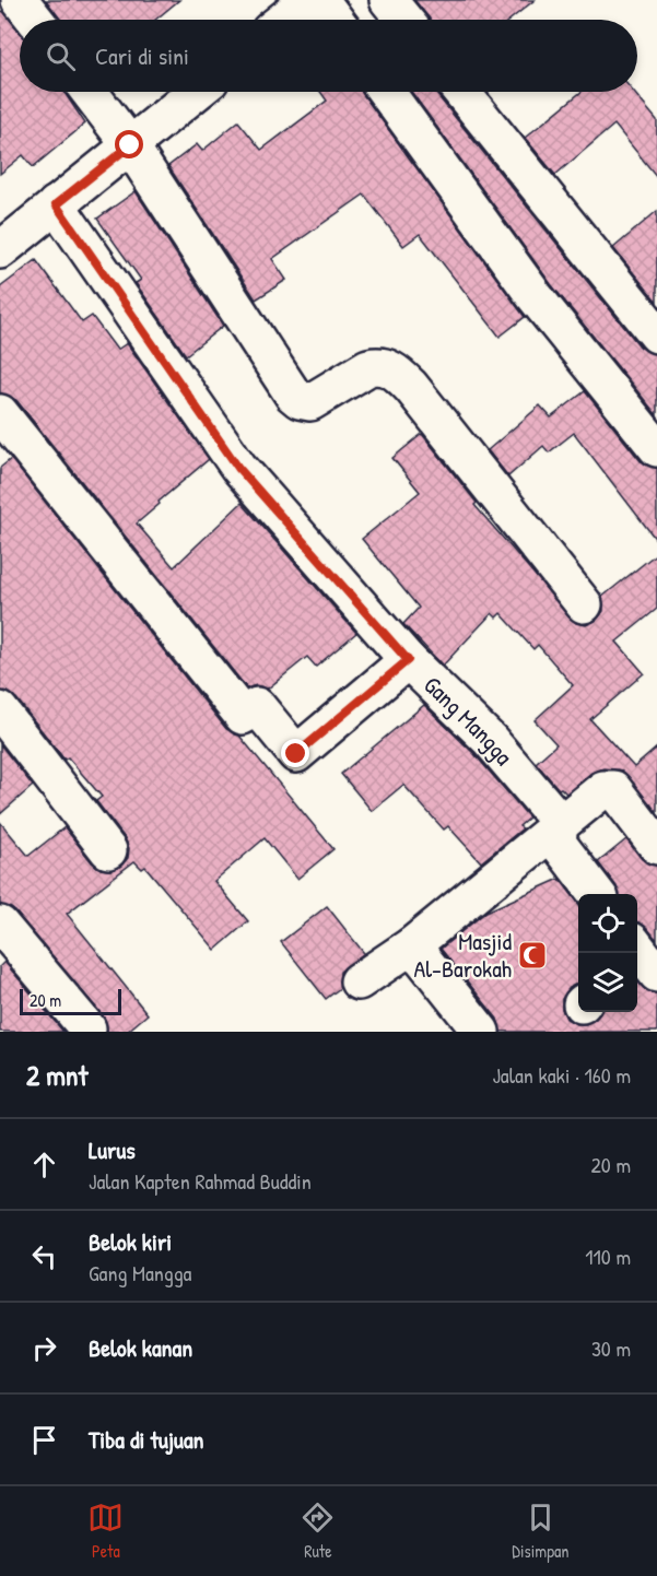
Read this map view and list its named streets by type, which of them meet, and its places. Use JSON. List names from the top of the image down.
{
  "streets": {
    "street": ["Gang Mangga"]
  },
  "places": {
    "mosque": ["Masjid Al-Barokah"]
  },
  "scale_bar": "20 m",
  "page": {
    "search": "Cari di sini",
    "scale": "20 m",
    "heading": ["2 mnt", "Jalan kaki · 160 m"],
    "list": [
      ["Lurus", "Jalan Kapten Rahmad Buddin", "20 m"],
      ["Belok kiri", "Gang Mangga", "110 m"],
      ["Belok kanan", "30 m"],
      "Tiba di tujuan"
    ],
    "nav": ["Peta", "Rute", "Disimpan"]
  }
}
